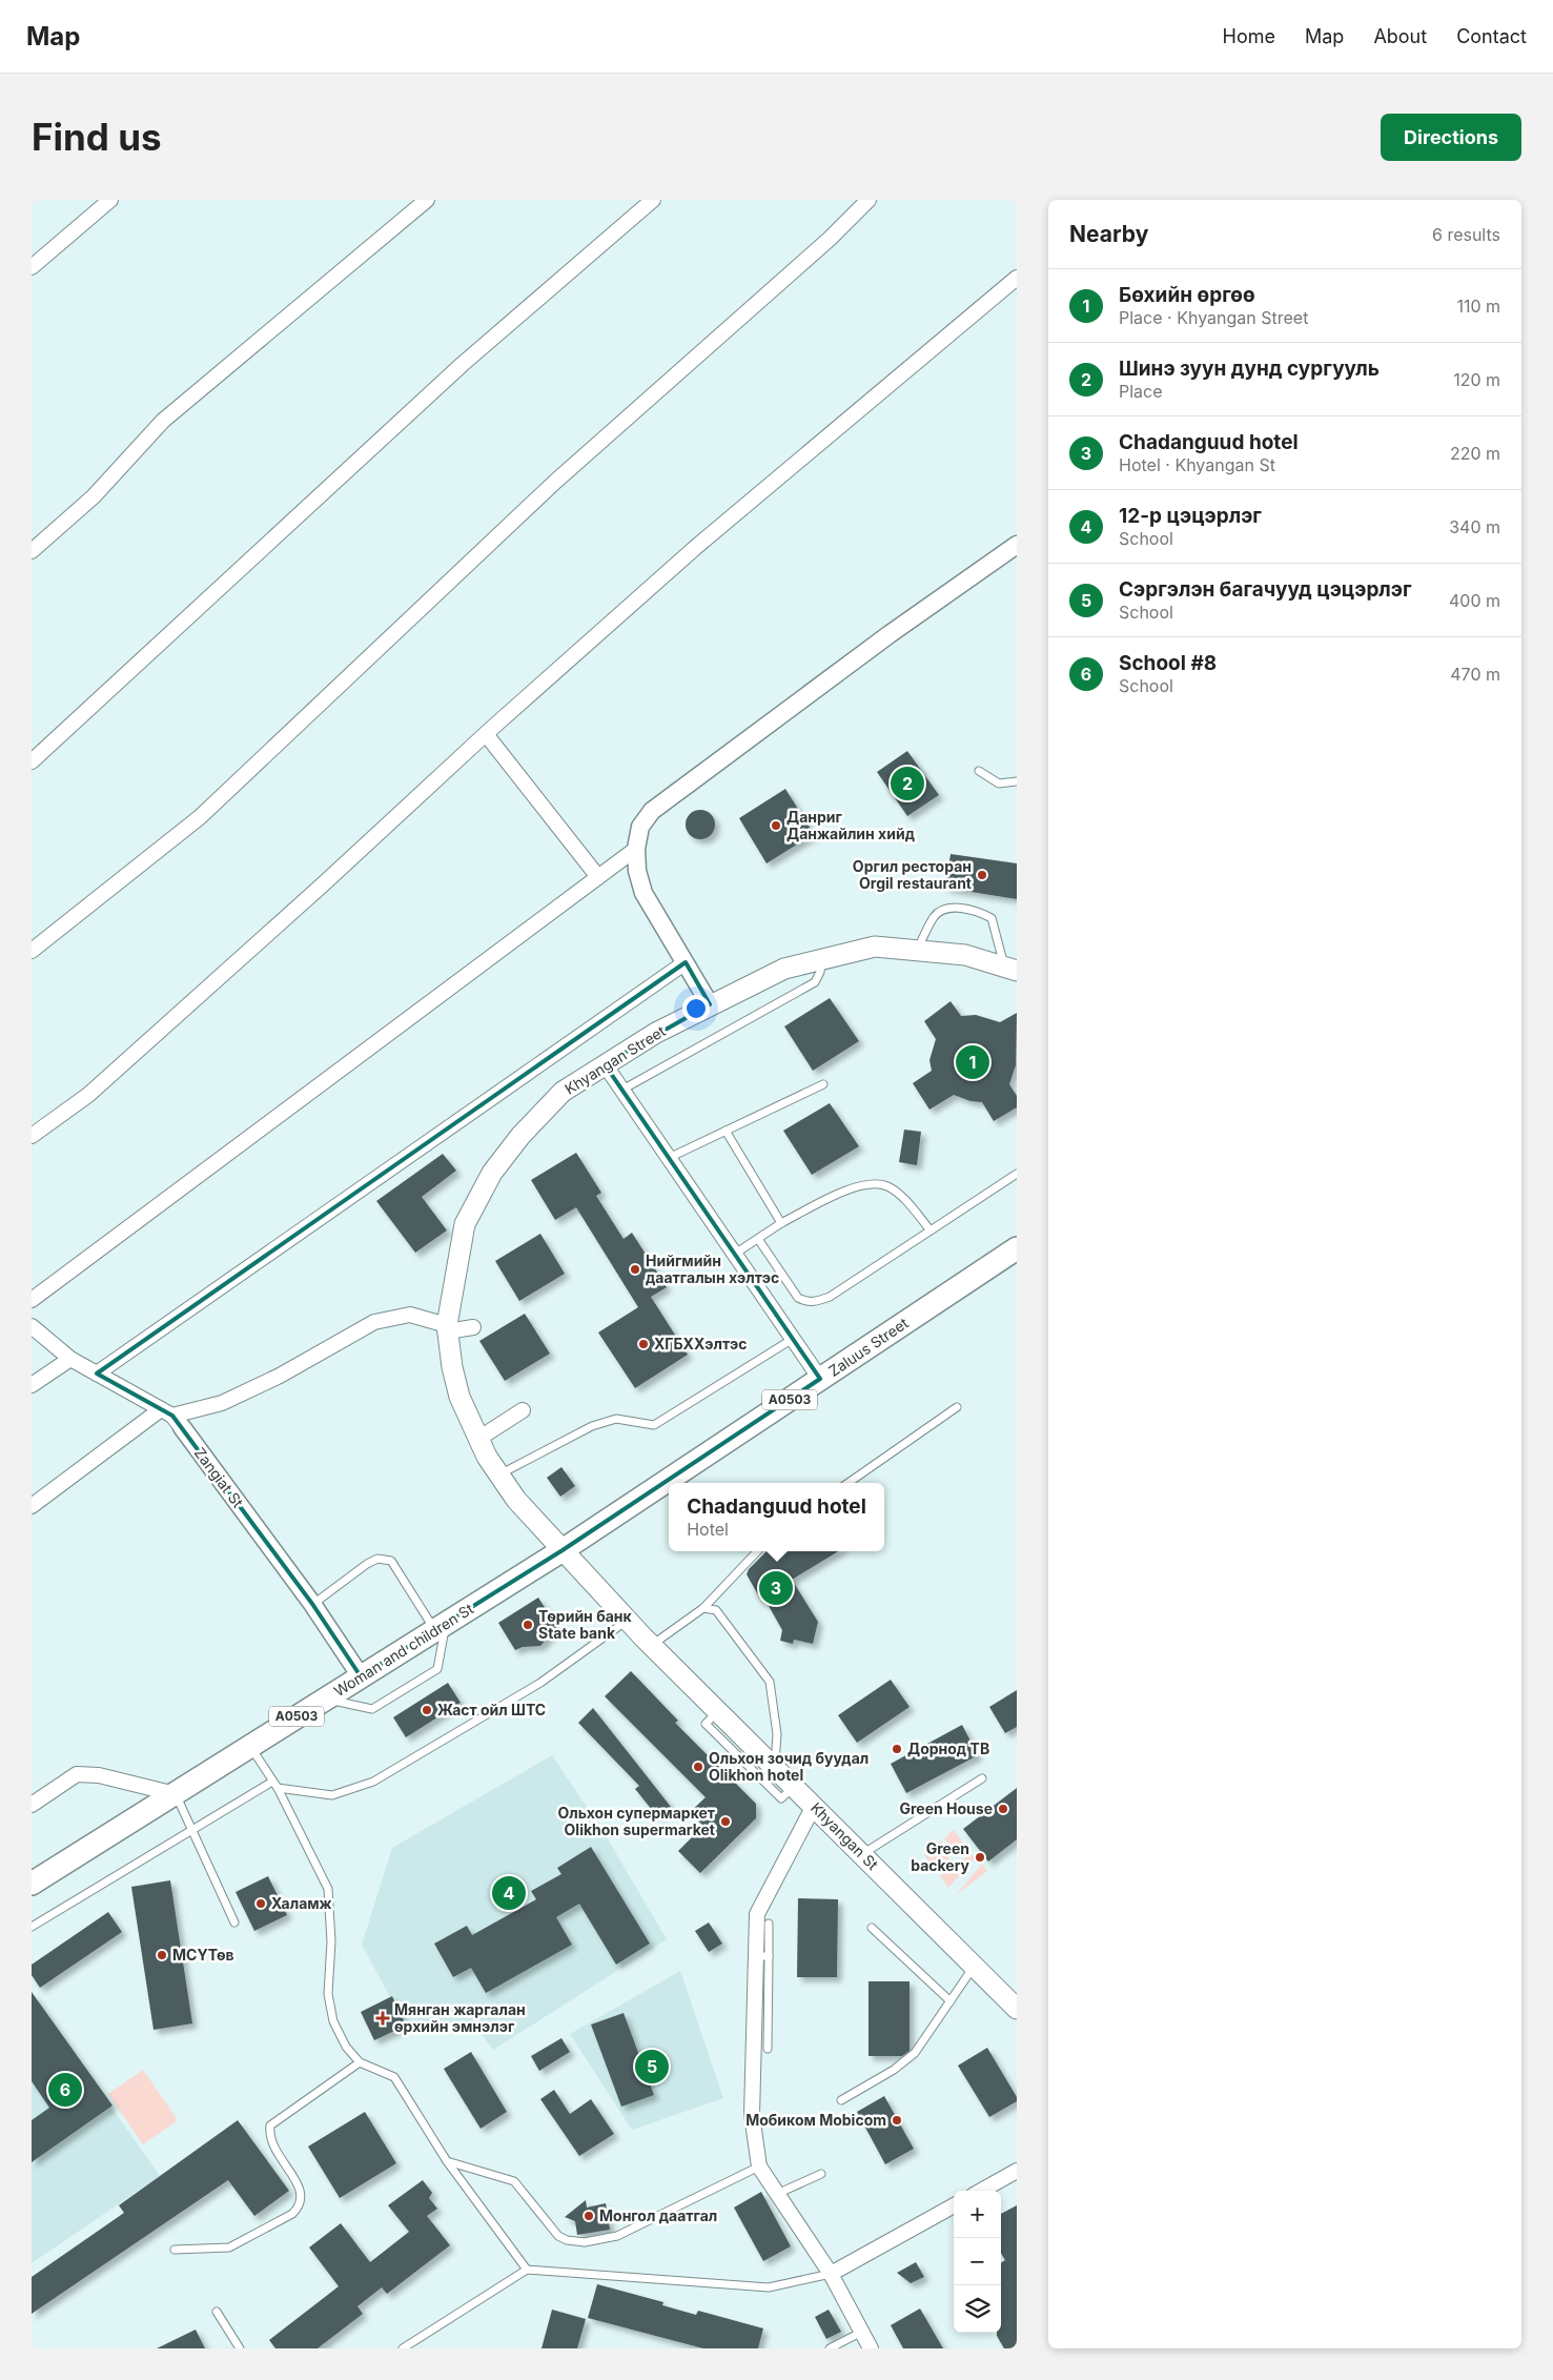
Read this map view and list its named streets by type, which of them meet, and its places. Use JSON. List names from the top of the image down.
{
  "streets": {
    "main road": [
      "Khyangan Street",
      "Zaluus Street",
      "A0503",
      "Woman and children St",
      "Khyangan St"
    ],
    "street": ["Zangiat St"]
  },
  "crossings": [
    ["Khyangan Street", "Zaluus Street"],
    ["Khyangan Street", "Woman and children St"],
    ["Khyangan Street", "Khyangan St"],
    ["Zaluus Street", "Woman and children St"],
    ["Zaluus Street", "Khyangan St"],
    ["Zangiat St", "Woman and children St"],
    ["Woman and children St", "Khyangan St"]
  ],
  "places": {
    "other": [
      "Данриг Данжайлин хийд",
      "Оргил ресторан Orgil restaurant",
      "Нийгмийн даатгалын хэлтэс",
      "ХГБХХэлтэс",
      "Төрийн банк State bank",
      "Жаст ойл ШТС",
      "Дорнод ТВ",
      "Ольхон зочид буудал Olikhon hotel",
      "Green House",
      "Ольхон супермаркет Olikhon supermarket",
      "Green backery",
      "Халамж",
      "МСҮТөв",
      "Мобиком Mobicom",
      "Монгол даатгал"
    ],
    "health": ["Мянган жаргалан өрхийн эмнэлэг"]
  },
  "page": {
    "header": "Map",
    "nav": [
      "Home",
      "Map",
      "About",
      "Contact"
    ],
    "buttons": "Directions",
    "title": "Find us",
    "heading": ["Nearby", "6 results"],
    "list": [
      {
        "mark": "1",
        "name": "Бөхийн өргөө",
        "note": "Place · Khyangan Street",
        "value": "110 m"
      },
      {
        "mark": "2",
        "name": "Шинэ зуун дунд сургууль",
        "note": "Place",
        "value": "120 m"
      },
      {
        "mark": "3",
        "name": "Chadanguud hotel",
        "note": "Hotel · Khyangan St",
        "value": "220 m"
      },
      {
        "mark": "4",
        "name": "12-р цэцэрлэг",
        "note": "School",
        "value": "340 m"
      },
      {
        "mark": "5",
        "name": "Сэргэлэн багачууд цэцэрлэг",
        "note": "School",
        "value": "400 m"
      },
      {
        "mark": "6",
        "name": "School #8",
        "note": "School",
        "value": "470 m"
      }
    ],
    "pins": [
      "2",
      "1",
      "3",
      "4",
      "5",
      "6"
    ],
    "popup": ["Chadanguud hotel", "Hotel"],
    "map_buttons": ["+", "−"]
  }
}
